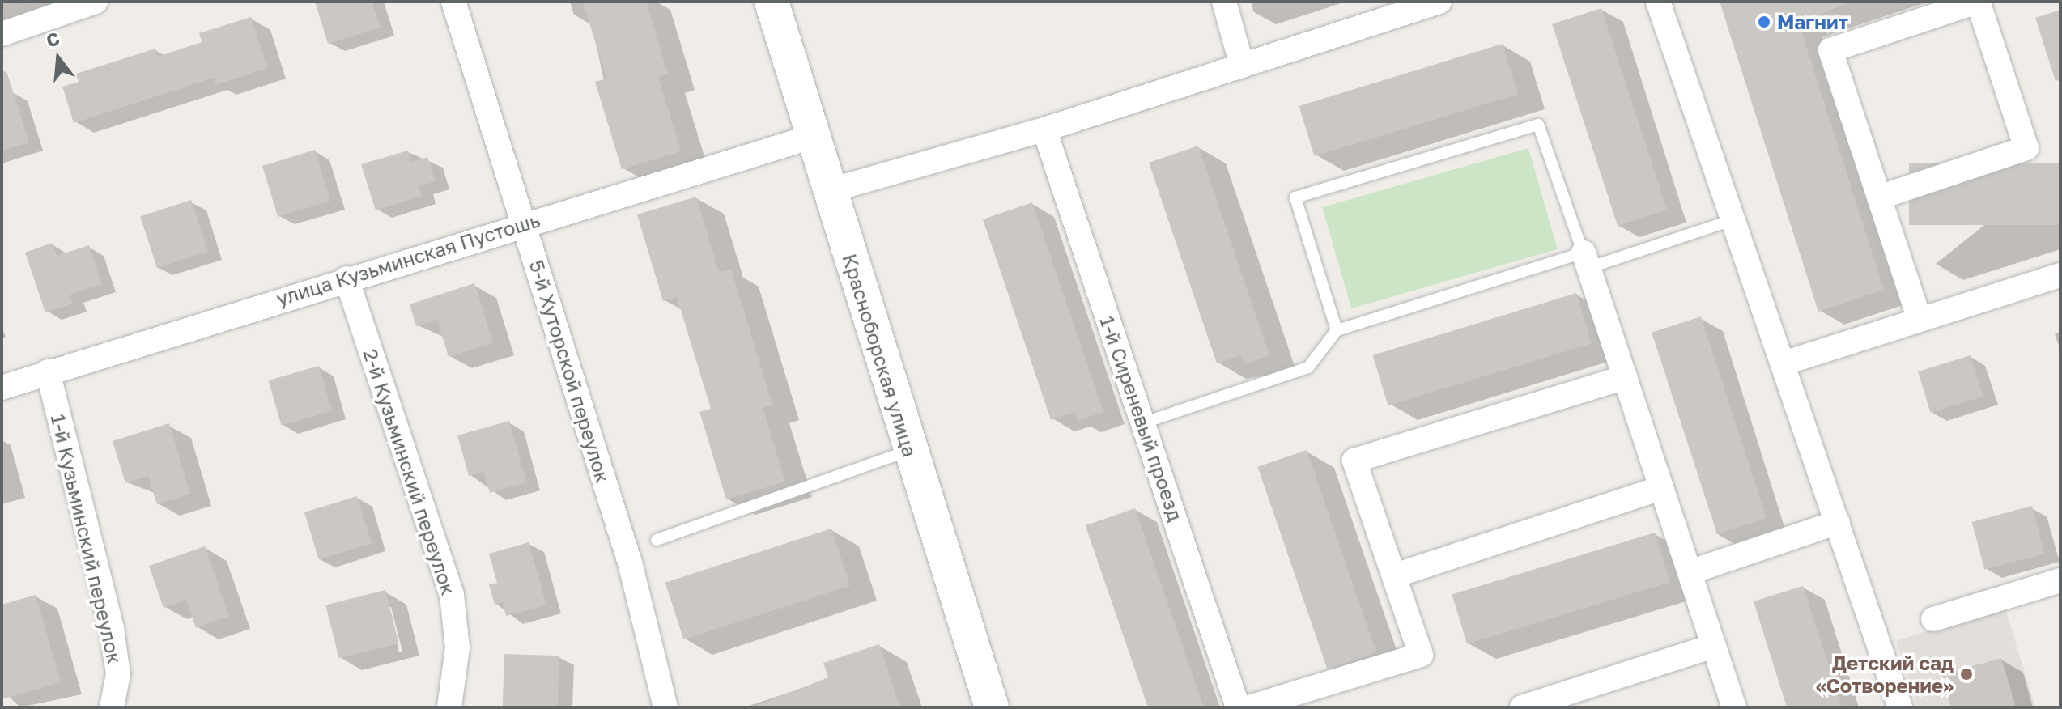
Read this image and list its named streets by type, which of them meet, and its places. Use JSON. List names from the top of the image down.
{
  "streets": {
    "street": [
      "улица Кузьминская Пустошь",
      "Красноборская улица",
      "5-й Хуторской переулок",
      "1-й Сиреневый проезд",
      "2-й Кузьминский переулок",
      "1-й Кузьминский переулок"
    ]
  },
  "crossings": [
    ["улица Кузьминская Пустошь", "Красноборская улица"],
    ["улица Кузьминская Пустошь", "5-й Хуторской переулок"],
    ["улица Кузьминская Пустошь", "2-й Кузьминский переулок"],
    ["улица Кузьминская Пустошь", "1-й Кузьминский переулок"]
  ],
  "places": ["Магнит", "Детский сад «Сотворение»"],
  "north": "top"
}
